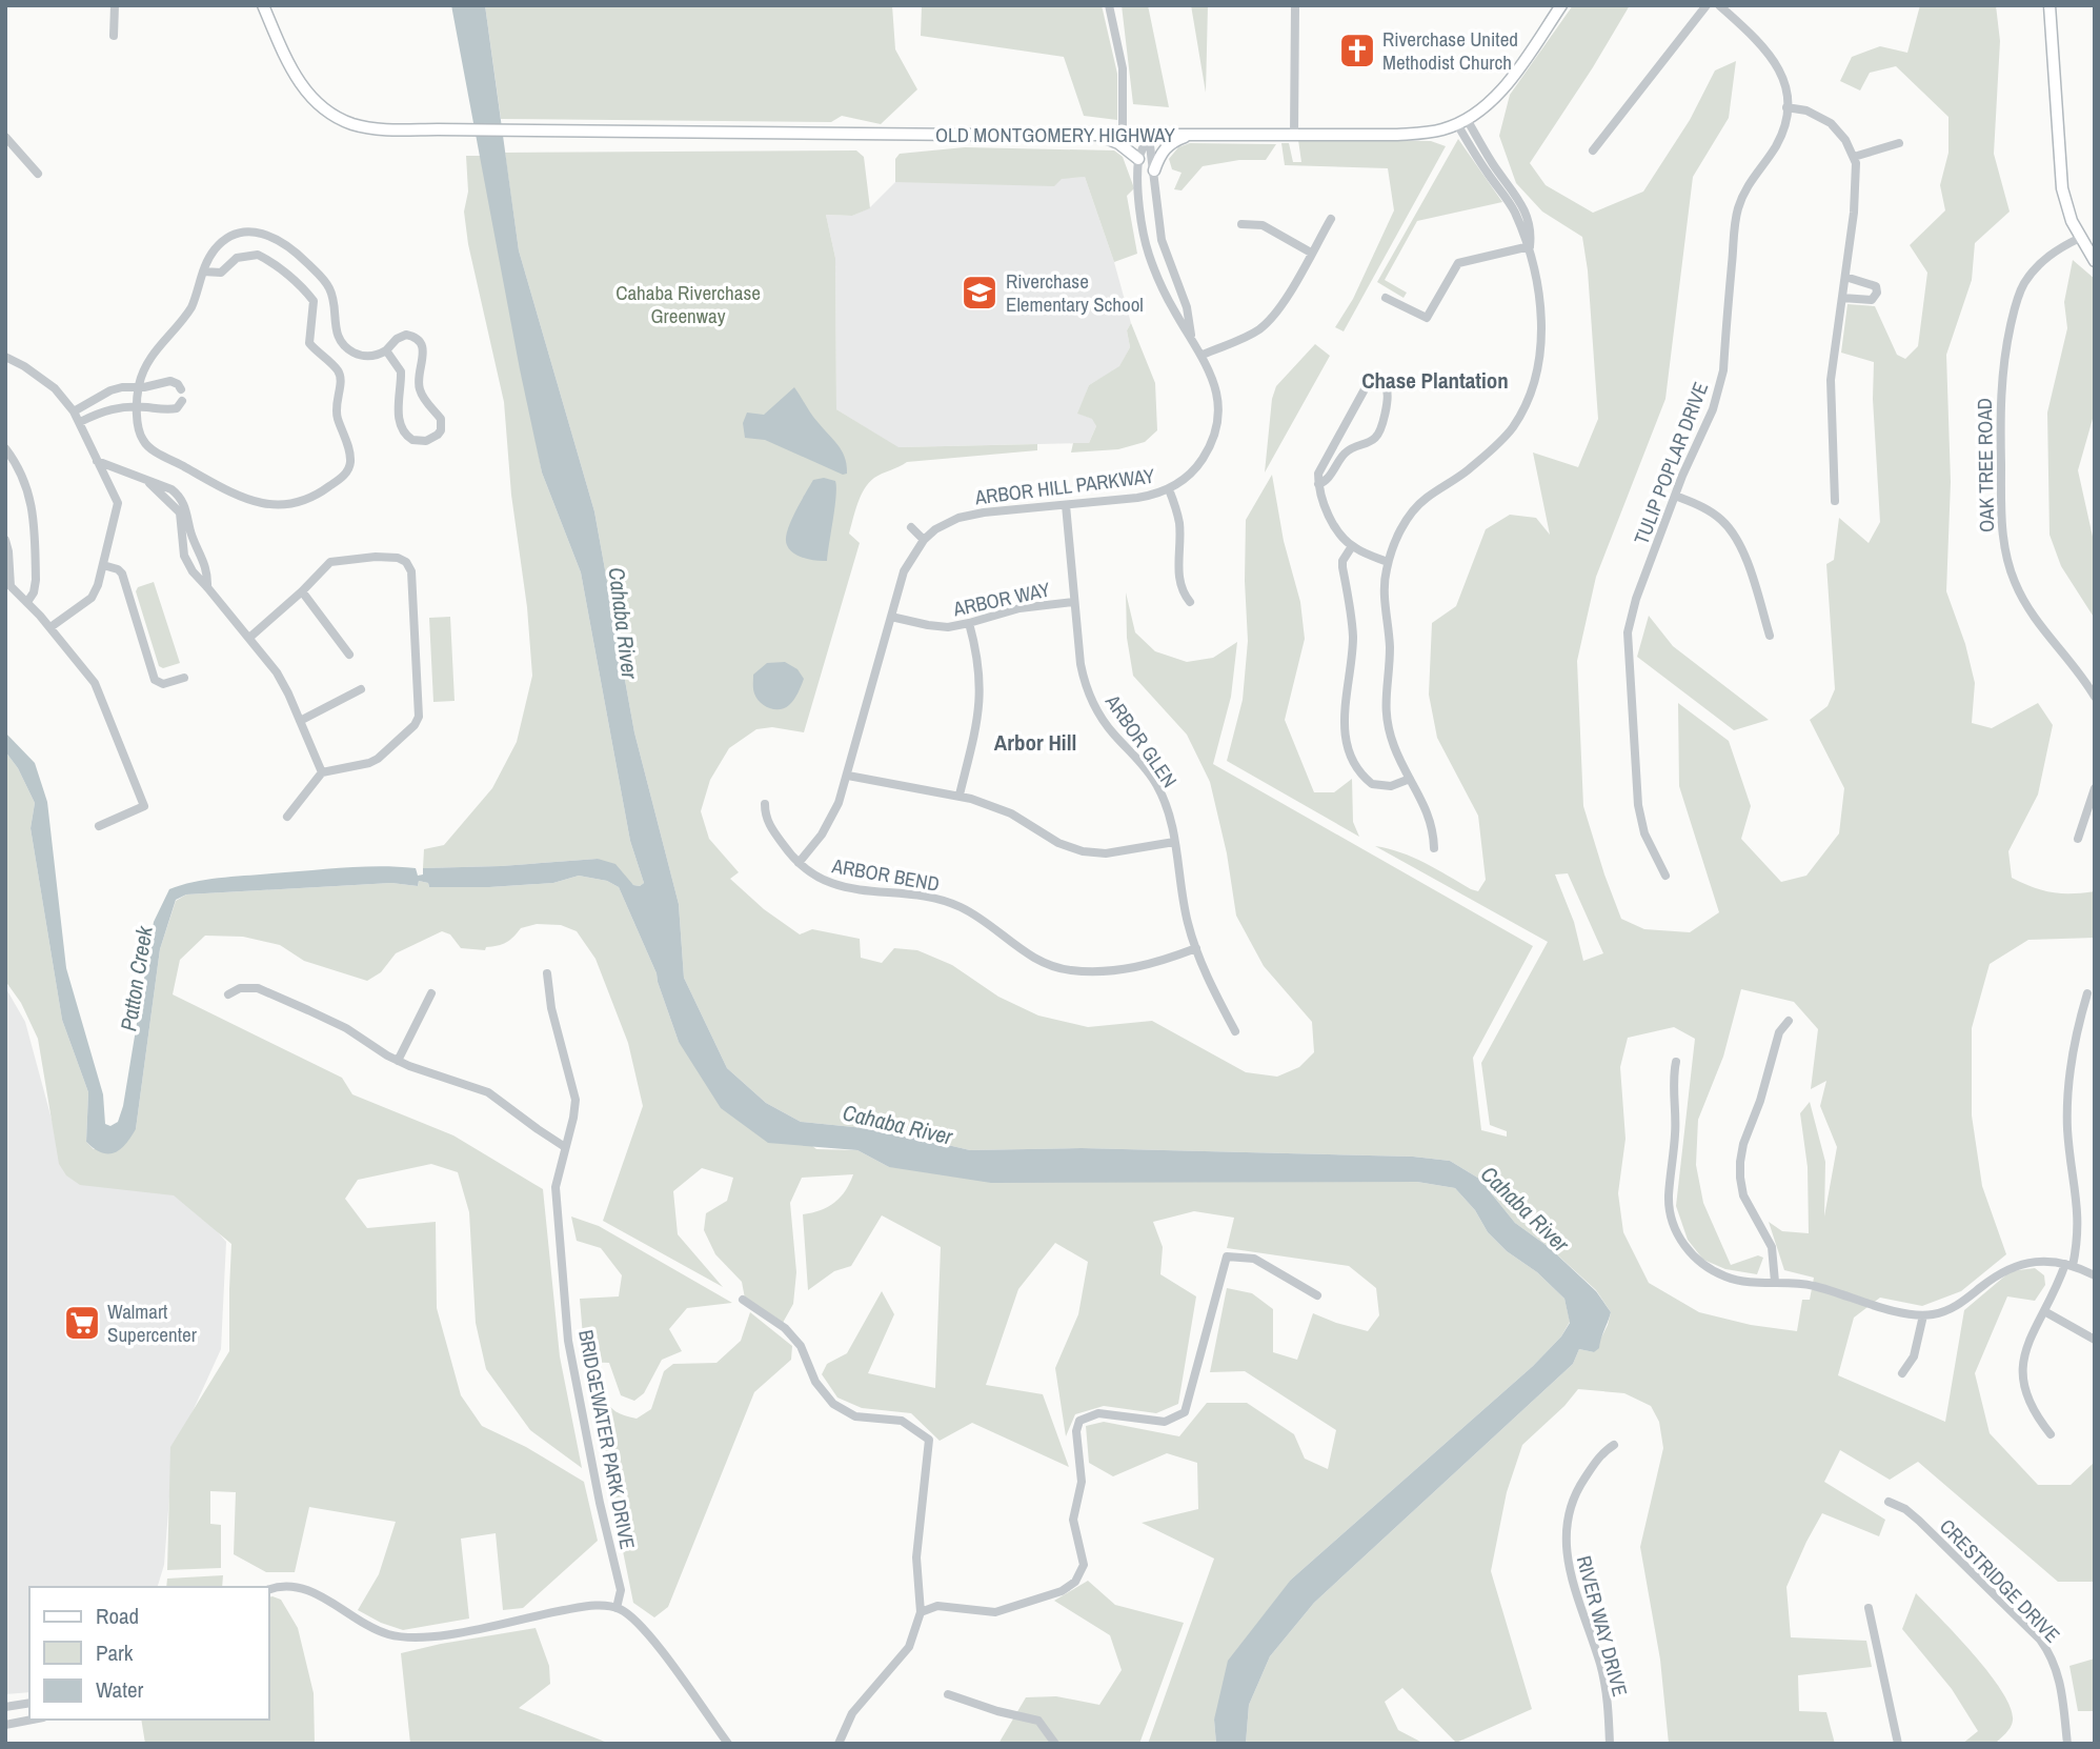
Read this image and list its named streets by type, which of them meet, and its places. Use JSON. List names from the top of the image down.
{
  "streets": {
    "street": [
      "OLD MONTGOMERY HIGHWAY",
      "TULIP POPLAR DRIVE",
      "OAK TREE ROAD",
      "ARBOR HILL PARKWAY",
      "ARBOR WAY",
      "ARBOR GLEN",
      "ARBOR BEND",
      "BRIDGEWATER PARK DRIVE",
      "CRESTRIDGE DRIVE",
      "RIVER WAY DRIVE"
    ]
  },
  "crossings": [
    ["OLD MONTGOMERY HIGHWAY", "ARBOR HILL PARKWAY"],
    ["ARBOR HILL PARKWAY", "ARBOR WAY"],
    ["ARBOR HILL PARKWAY", "ARBOR GLEN"],
    ["ARBOR HILL PARKWAY", "ARBOR BEND"],
    ["ARBOR WAY", "ARBOR GLEN"],
    ["ARBOR GLEN", "ARBOR BEND"]
  ],
  "districts": ["Chase Plantation", "Arbor Hill"],
  "water": ["Cahaba River", "Patton Creek"],
  "parks": ["Cahaba Riverchase Greenway"],
  "places": {
    "church": ["Riverchase United Methodist Church"],
    "school or university": ["Riverchase Elementary School"],
    "supermarket": ["Walmart Supercenter"]
  },
  "legend": ["Road", "Park", "Water"]
}
